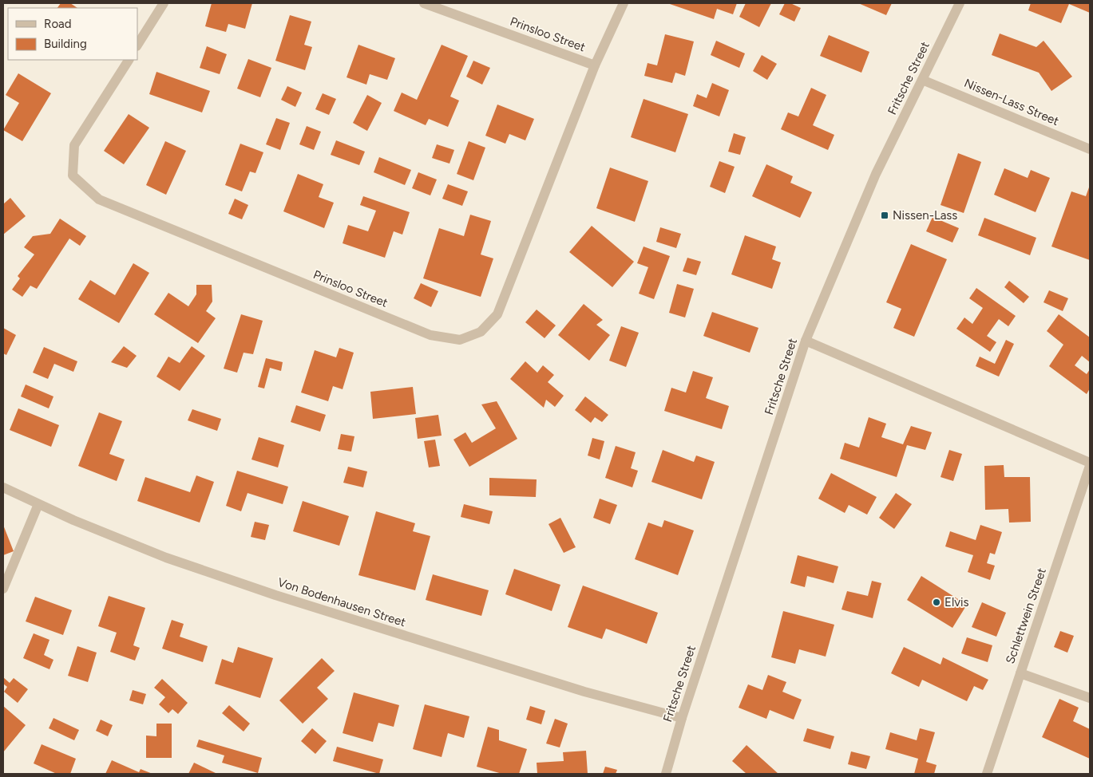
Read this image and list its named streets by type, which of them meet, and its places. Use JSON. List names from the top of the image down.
{
  "streets": {
    "street": [
      "Prinsloo Street",
      "Fritsche Street",
      "Nissen-Lass Street",
      "Von Bodenhausen Street",
      "Schlettwein Street"
    ]
  },
  "crossings": [
    ["Fritsche Street", "Nissen-Lass Street"],
    ["Fritsche Street", "Von Bodenhausen Street"]
  ],
  "places": {
    "transit": ["Nissen-Lass"],
    "other": ["Elvis"]
  },
  "legend": ["Road", "Building"]
}
